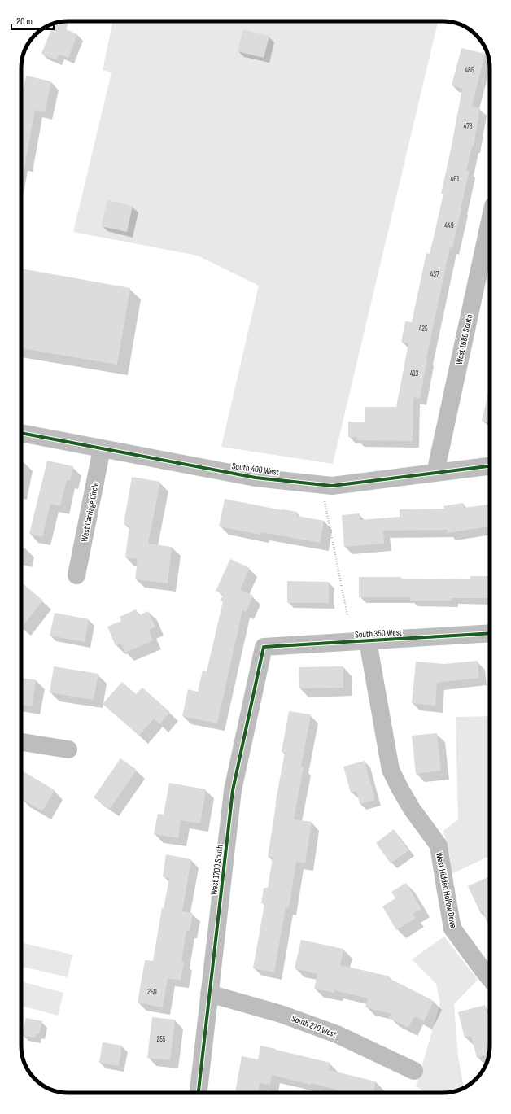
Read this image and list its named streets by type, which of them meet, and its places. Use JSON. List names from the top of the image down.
{
  "streets": {
    "street": [
      "West 1680 South",
      "South 400 West",
      "West Carriage Circle",
      "South 350 West",
      "West 1700 South",
      "West Hidden Hollow Drive",
      "South 270 West"
    ]
  },
  "crossings": [
    ["West 1680 South", "South 400 West"],
    ["South 400 West", "West Carriage Circle"],
    ["South 350 West", "West 1700 South"],
    ["South 350 West", "West Hidden Hollow Drive"],
    ["West 1700 South", "South 270 West"]
  ],
  "house_numbers": [
    "485",
    "473",
    "461",
    "449",
    "437",
    "425",
    "413",
    "269",
    "255"
  ],
  "scale_bar": "20 m"
}
